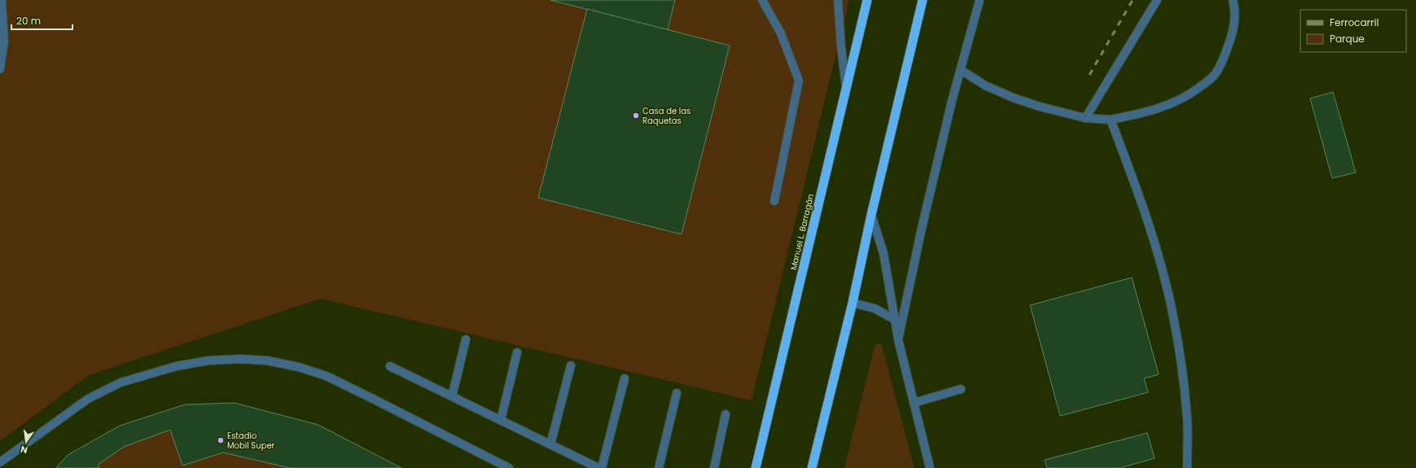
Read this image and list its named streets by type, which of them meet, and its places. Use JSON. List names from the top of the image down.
{
  "streets": {
    "highway": ["Manuel L. Barragán"]
  },
  "places": ["Casa de las Raquetas", "Estadio Mobil Super"],
  "legend": ["Ferrocarril", "Parque"],
  "scale_bar": "20 m",
  "north": "bottom"
}
